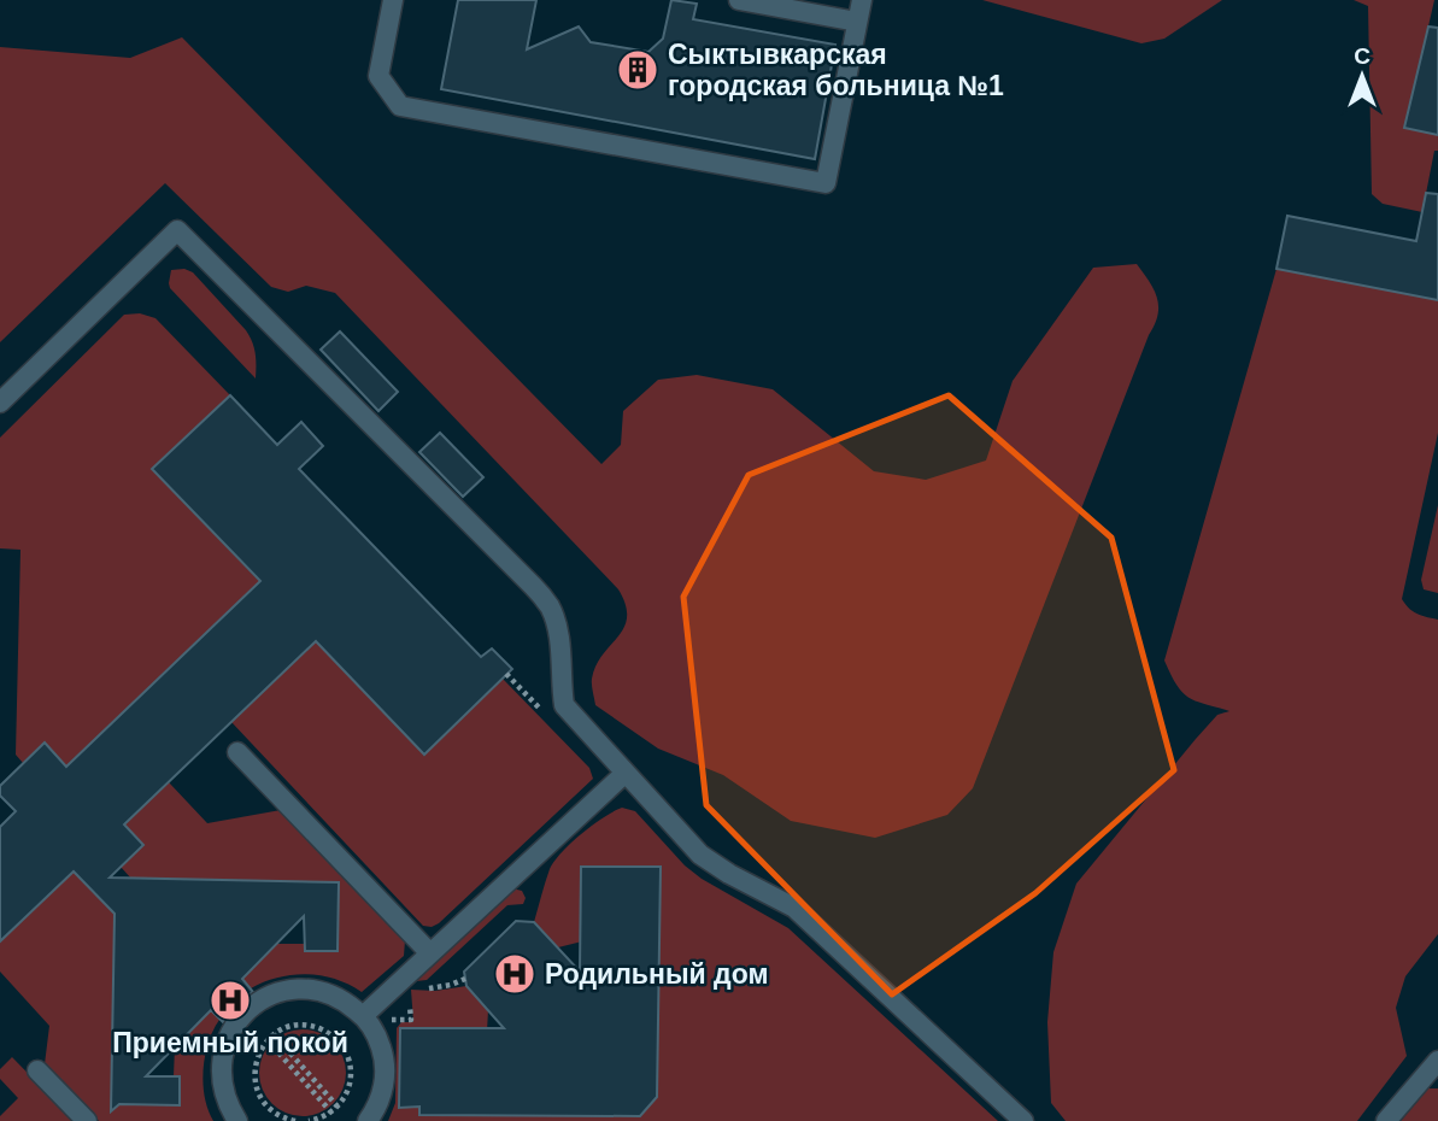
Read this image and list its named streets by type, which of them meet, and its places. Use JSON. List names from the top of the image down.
{
  "places": {
    "building": ["Сыктывкарская городская больница №1"],
    "hospital": ["Родильный дом", "Приемный покой"]
  },
  "north": "top"
}
